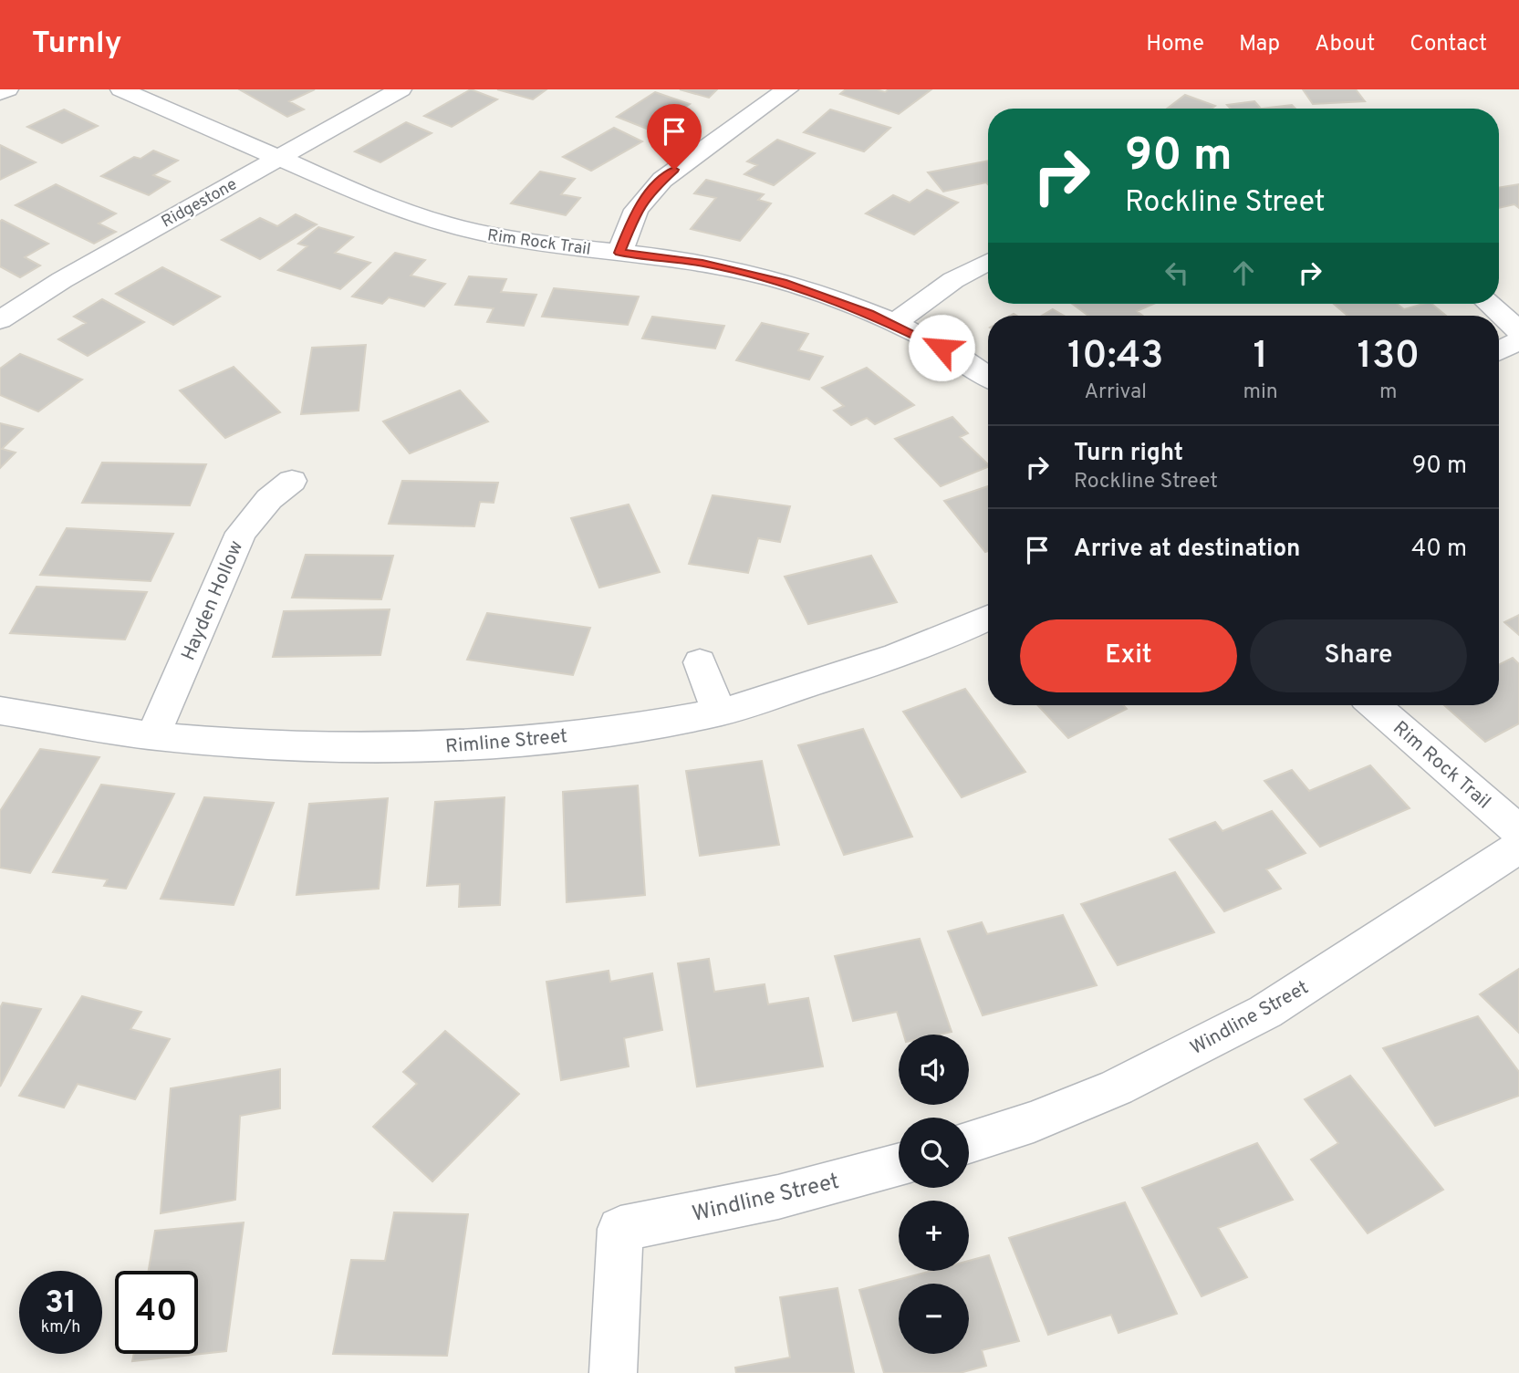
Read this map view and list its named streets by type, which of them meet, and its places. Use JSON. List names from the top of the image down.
{
  "streets": {
    "street": [
      "Ridgestone",
      "Rim Rock Trail",
      "Hayden Hollow",
      "Rimline Street",
      "Windline Street"
    ]
  },
  "crossings": [
    ["Ridgestone", "Rim Rock Trail"],
    ["Hayden Hollow", "Rimline Street"]
  ],
  "page": {
    "header": "Turnly",
    "nav": [
      "Home",
      "Map",
      "About",
      "Contact"
    ],
    "turn": ["90 m", "Rockline Street"],
    "eta": [
      "10:43",
      "Arrival",
      "1",
      "min",
      "130",
      "m"
    ],
    "list": [
      {
        "name": "Turn right",
        "note": "Rockline Street",
        "value": "90 m"
      },
      {
        "name": "Arrive at destination",
        "value": "40 m"
      }
    ],
    "buttons": ["Exit", "Share"],
    "map_buttons": ["+", "−"],
    "speed": "31 km/h",
    "limit": "40"
  }
}
